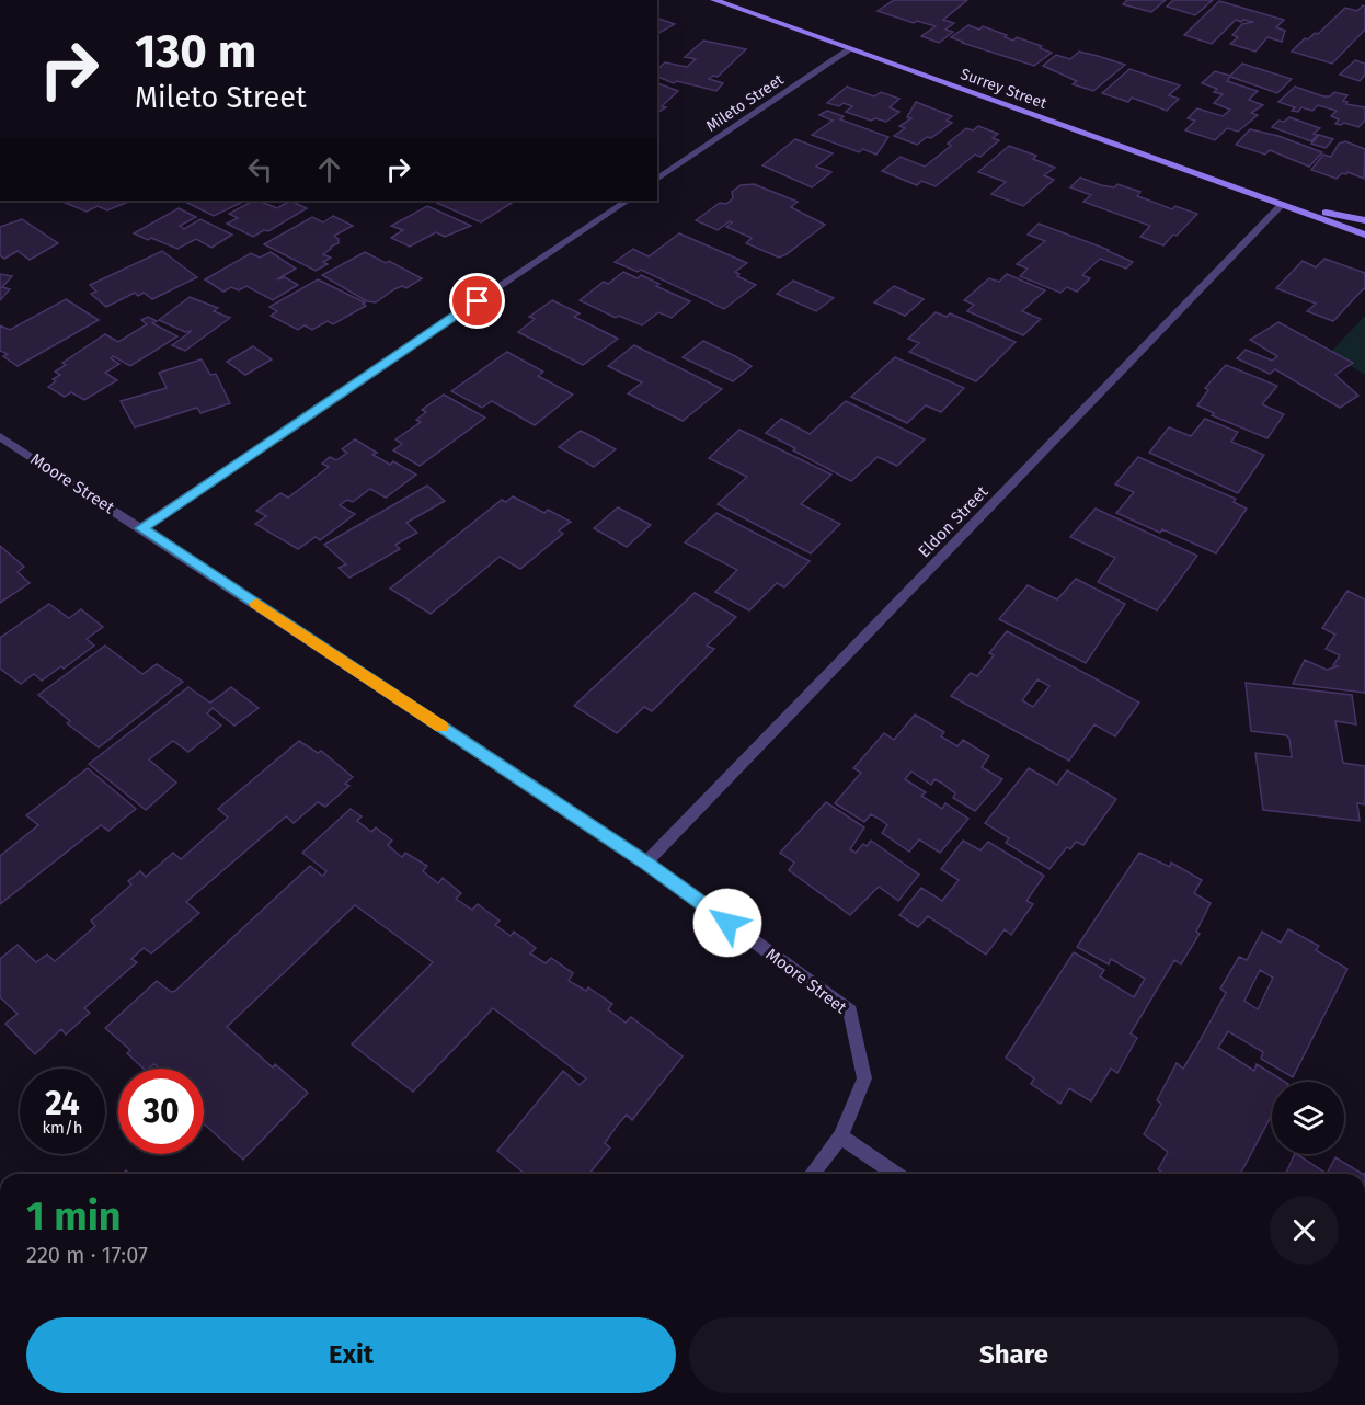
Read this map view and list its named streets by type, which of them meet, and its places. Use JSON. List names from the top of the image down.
{
  "streets": {
    "street": [
      "Surrey Street",
      "Mileto Street",
      "Moore Street",
      "Eldon Street"
    ]
  },
  "crossings": [
    ["Surrey Street", "Mileto Street"],
    ["Surrey Street", "Eldon Street"],
    ["Moore Street", "Eldon Street"]
  ],
  "page": {
    "turn": ["130 m", "Mileto Street"],
    "speed": "24 km/h",
    "limit": "30",
    "heading": ["1 min", "220 m · 17:07"],
    "buttons": ["Exit", "Share"]
  }
}
